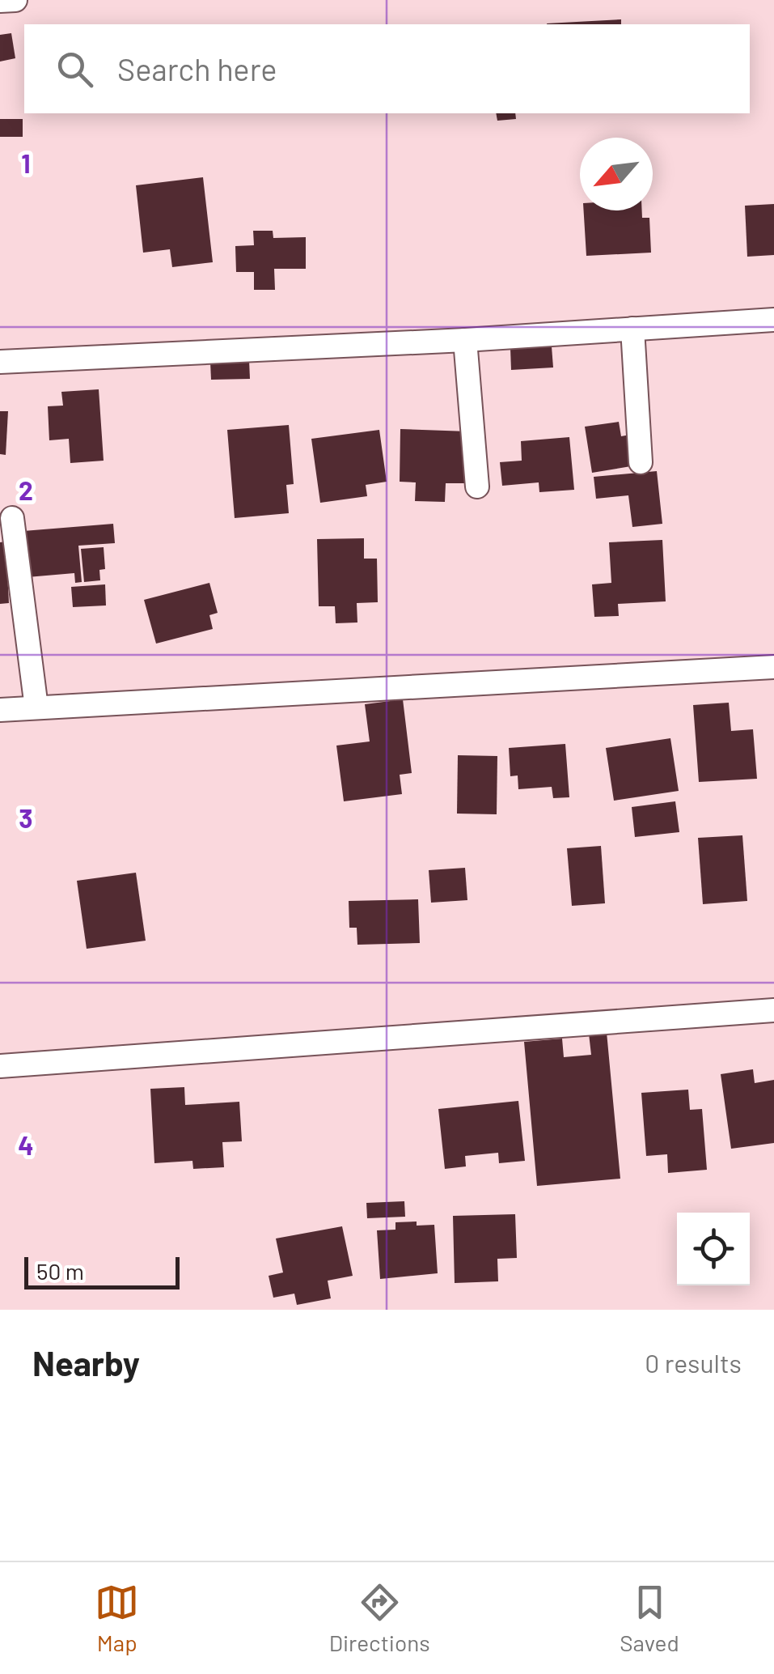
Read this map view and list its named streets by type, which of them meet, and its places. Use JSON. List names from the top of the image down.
{
  "scale_bar": "50 m",
  "north": "bottom left",
  "page": {
    "search": "Search here",
    "scale": "50 m",
    "heading": ["Nearby", "0 results"],
    "nav": ["Map", "Directions", "Saved"]
  },
  "grid": {
    "rows": [
      "1",
      "2",
      "3",
      "4"
    ]
  }
}
